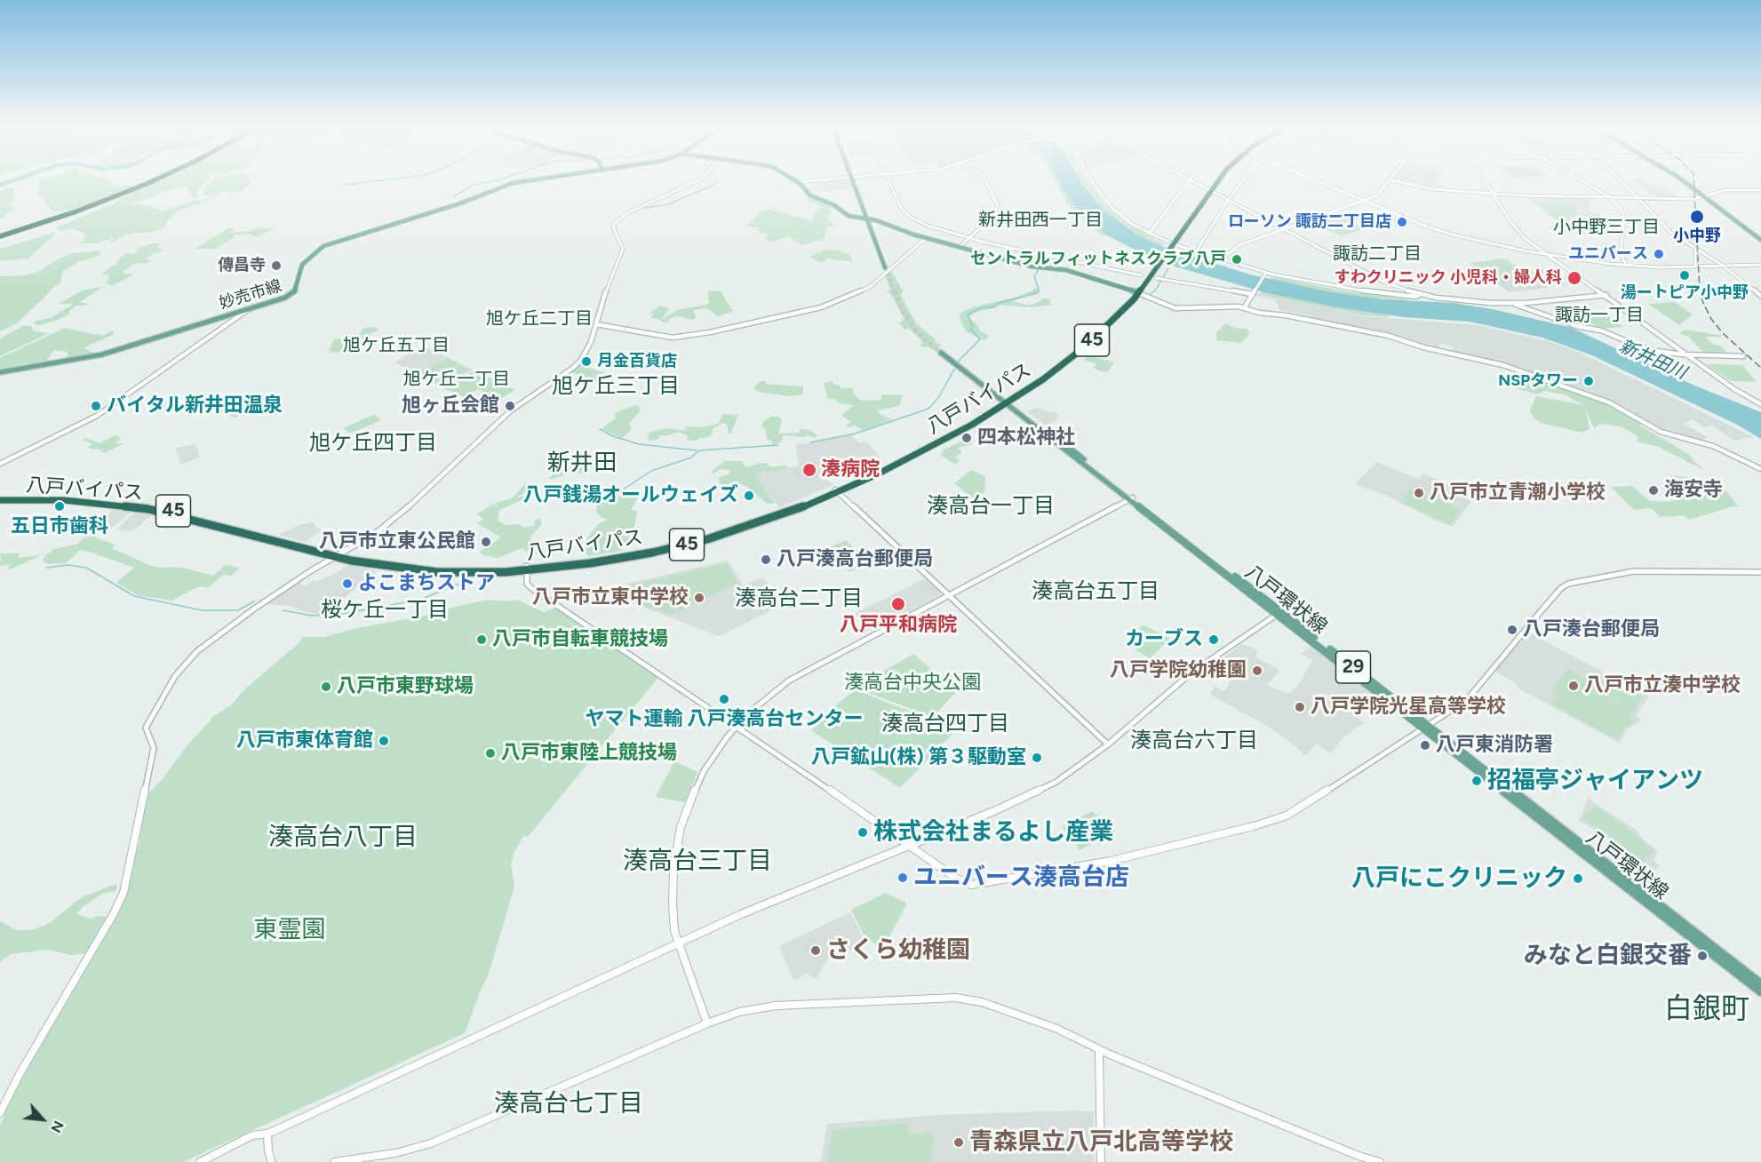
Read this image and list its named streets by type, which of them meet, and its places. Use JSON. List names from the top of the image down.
{
  "streets": {
    "highway": ["45", "八戸バイパス"],
    "main road": ["妙売市線", "八戸環状線", "29"]
  },
  "crossings": [
    ["八戸バイパス", "八戸環状線"]
  ],
  "districts": [
    "新井田西一丁目",
    "小中野三丁目",
    "諏訪二丁目",
    "諏訪一丁目",
    "旭ケ丘二丁目",
    "旭ケ丘五丁目",
    "旭ケ丘一丁目",
    "旭ケ丘三丁目",
    "旭ケ丘四丁目",
    "新井田",
    "湊高台一丁目",
    "湊高台五丁目",
    "湊高台二丁目",
    "桜ケ丘一丁目",
    "湊高台四丁目",
    "湊高台六丁目",
    "湊高台八丁目",
    "湊高台三丁目",
    "白銀町",
    "湊高台七丁目"
  ],
  "water": ["新井田川"],
  "parks": ["湊高台中央公園", "東霊園"],
  "places": [
    "小中野",
    "ローソン 諏訪二丁目店",
    "ユニバース",
    "セントラルフィットネスクラブ八戸",
    "傳昌寺",
    "湯ートピア小中野",
    "すわクリニック 小児科・婦人科",
    "月金百貨店",
    "NSPタワー",
    "バイタル新井田温泉",
    "旭ヶ丘会館",
    "四本松神社",
    "湊病院",
    "海安寺",
    "八戸市立青潮小学校",
    "八戸銭湯オールウェイズ",
    "五日市歯科",
    "八戸市立東公民館",
    "八戸湊高台郵便局",
    "よこまちストア",
    "八戸市立東中学校",
    "八戸平和病院",
    "八戸湊台郵便局",
    "八戸市自転車競技場",
    "カーブス",
    "八戸学院幼稚園",
    "八戸市立湊中学校",
    "八戸市東野球場",
    "ヤマト運輸 八戸湊高台センター",
    "八戸学院光星高等学校",
    "八戸市東体育館",
    "八戸東消防署",
    "八戸市東陸上競技場",
    "八戸鉱山(株) 第３駆動室",
    "招福亭ジャイアンツ",
    "株式会社まるよし産業",
    "ユニバース湊高台店",
    "八戸にこクリニック",
    "さくら幼稚園",
    "みなと白銀交番",
    "青森県立八戸北高等学校"
  ],
  "north": "bottom right"
}
